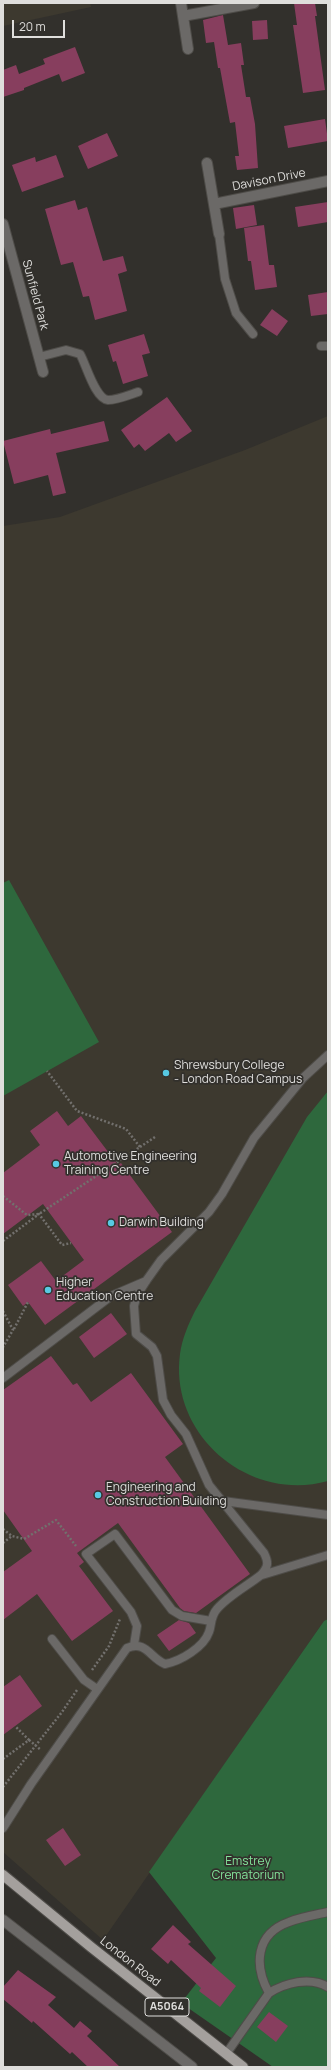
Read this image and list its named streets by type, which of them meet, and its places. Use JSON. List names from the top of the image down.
{
  "streets": {
    "main road": ["London Road", "A5064"],
    "street": ["Davison Drive", "Sunfield Park"]
  },
  "parks": ["Emstrey Crematorium"],
  "places": [
    "Shrewsbury College - London Road Campus",
    "Automotive Engineering Training Centre",
    "Darwin Building",
    "Higher Education Centre",
    "Engineering and Construction Building"
  ],
  "scale_bar": "20 m"
}
